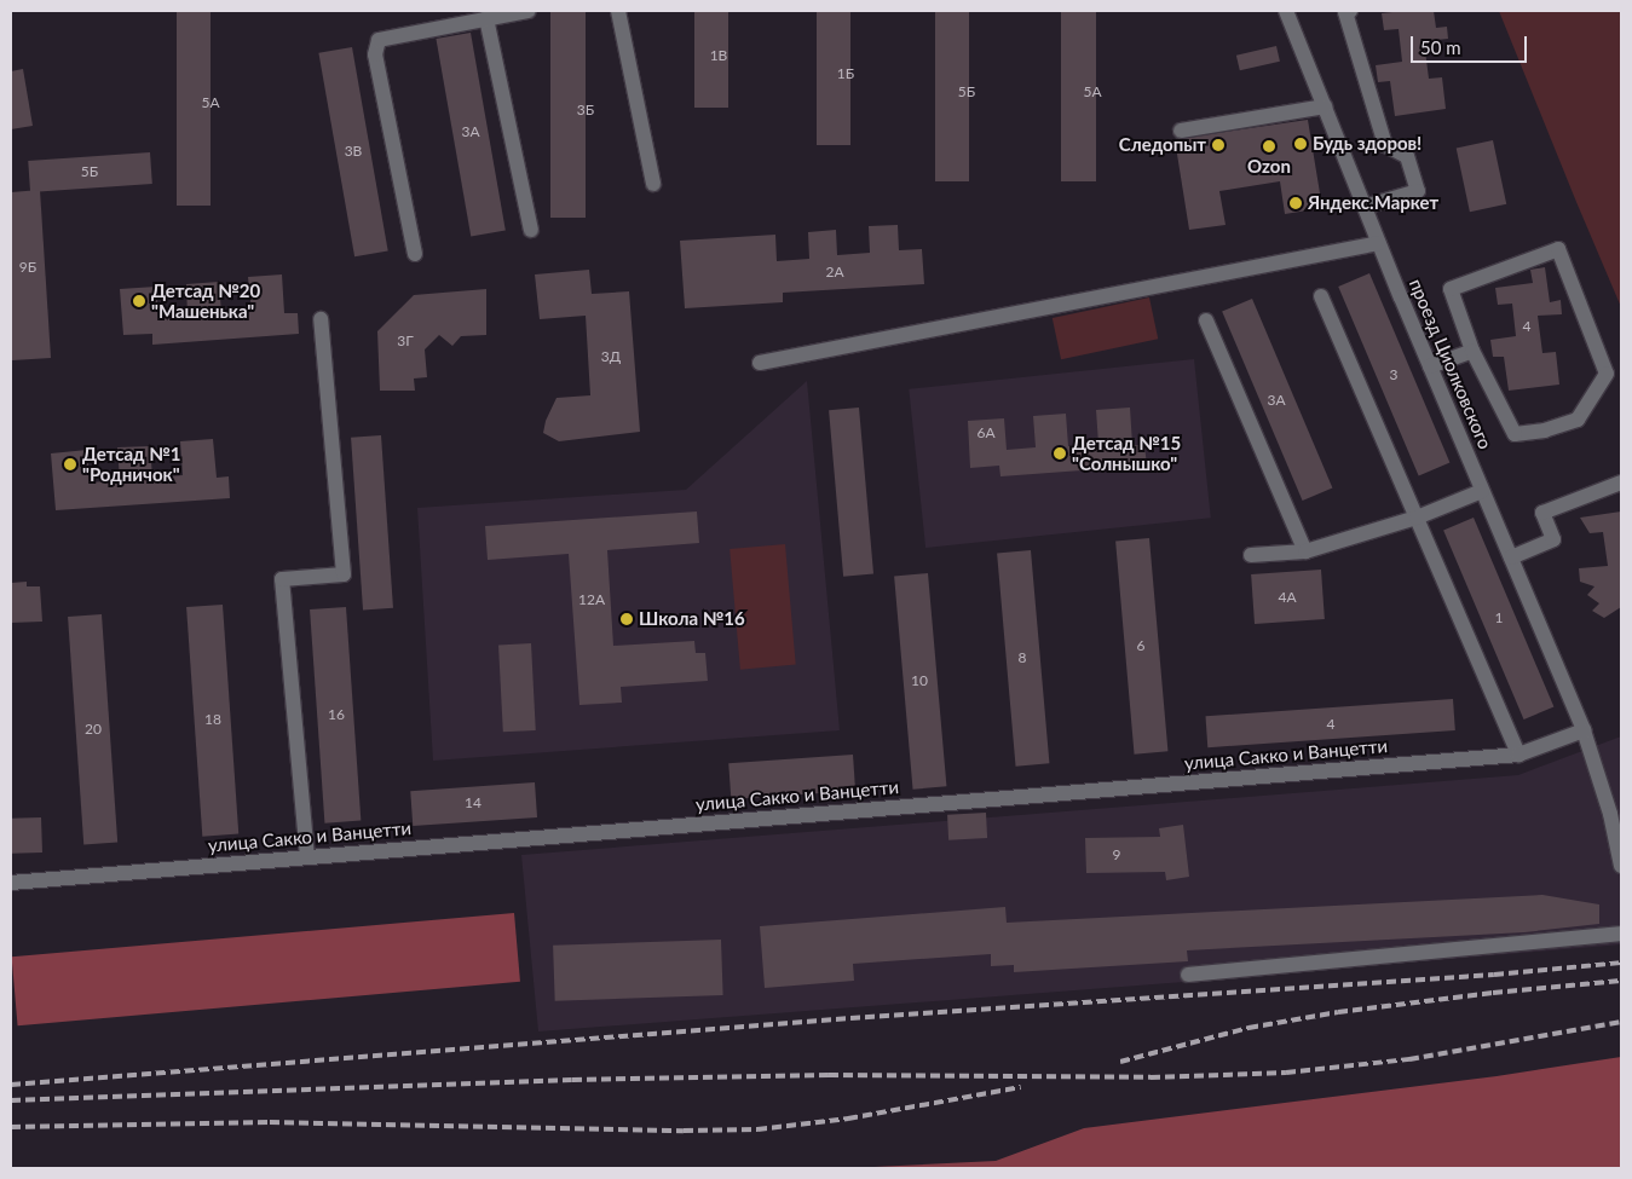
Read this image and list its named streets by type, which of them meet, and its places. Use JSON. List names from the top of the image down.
{
  "streets": {
    "street": ["проезд Циолковского", "улица Сакко и Ванцетти"]
  },
  "crossings": [
    ["проезд Циолковского", "улица Сакко и Ванцетти"]
  ],
  "places": [
    "Будь здоров!",
    "Следопыт",
    "Ozon",
    "Яндекс.Маркет",
    "Детсад №20 \"Машенька\"",
    "Детсад №15 \"Солнышко\"",
    "Детсад №1 \"Родничок\"",
    "Школа №16"
  ],
  "house_numbers": [
    "1В",
    "1Б",
    "5Б",
    "5А",
    "5А",
    "3Б",
    "3А",
    "3В",
    "5Б",
    "9Б",
    "2А",
    "4",
    "3Г",
    "3Д",
    "3",
    "3А",
    "6А",
    "4А",
    "12А",
    "1",
    "6",
    "8",
    "10",
    "16",
    "18",
    "4",
    "20",
    "14",
    "9"
  ],
  "scale_bar": "50 m"
}
